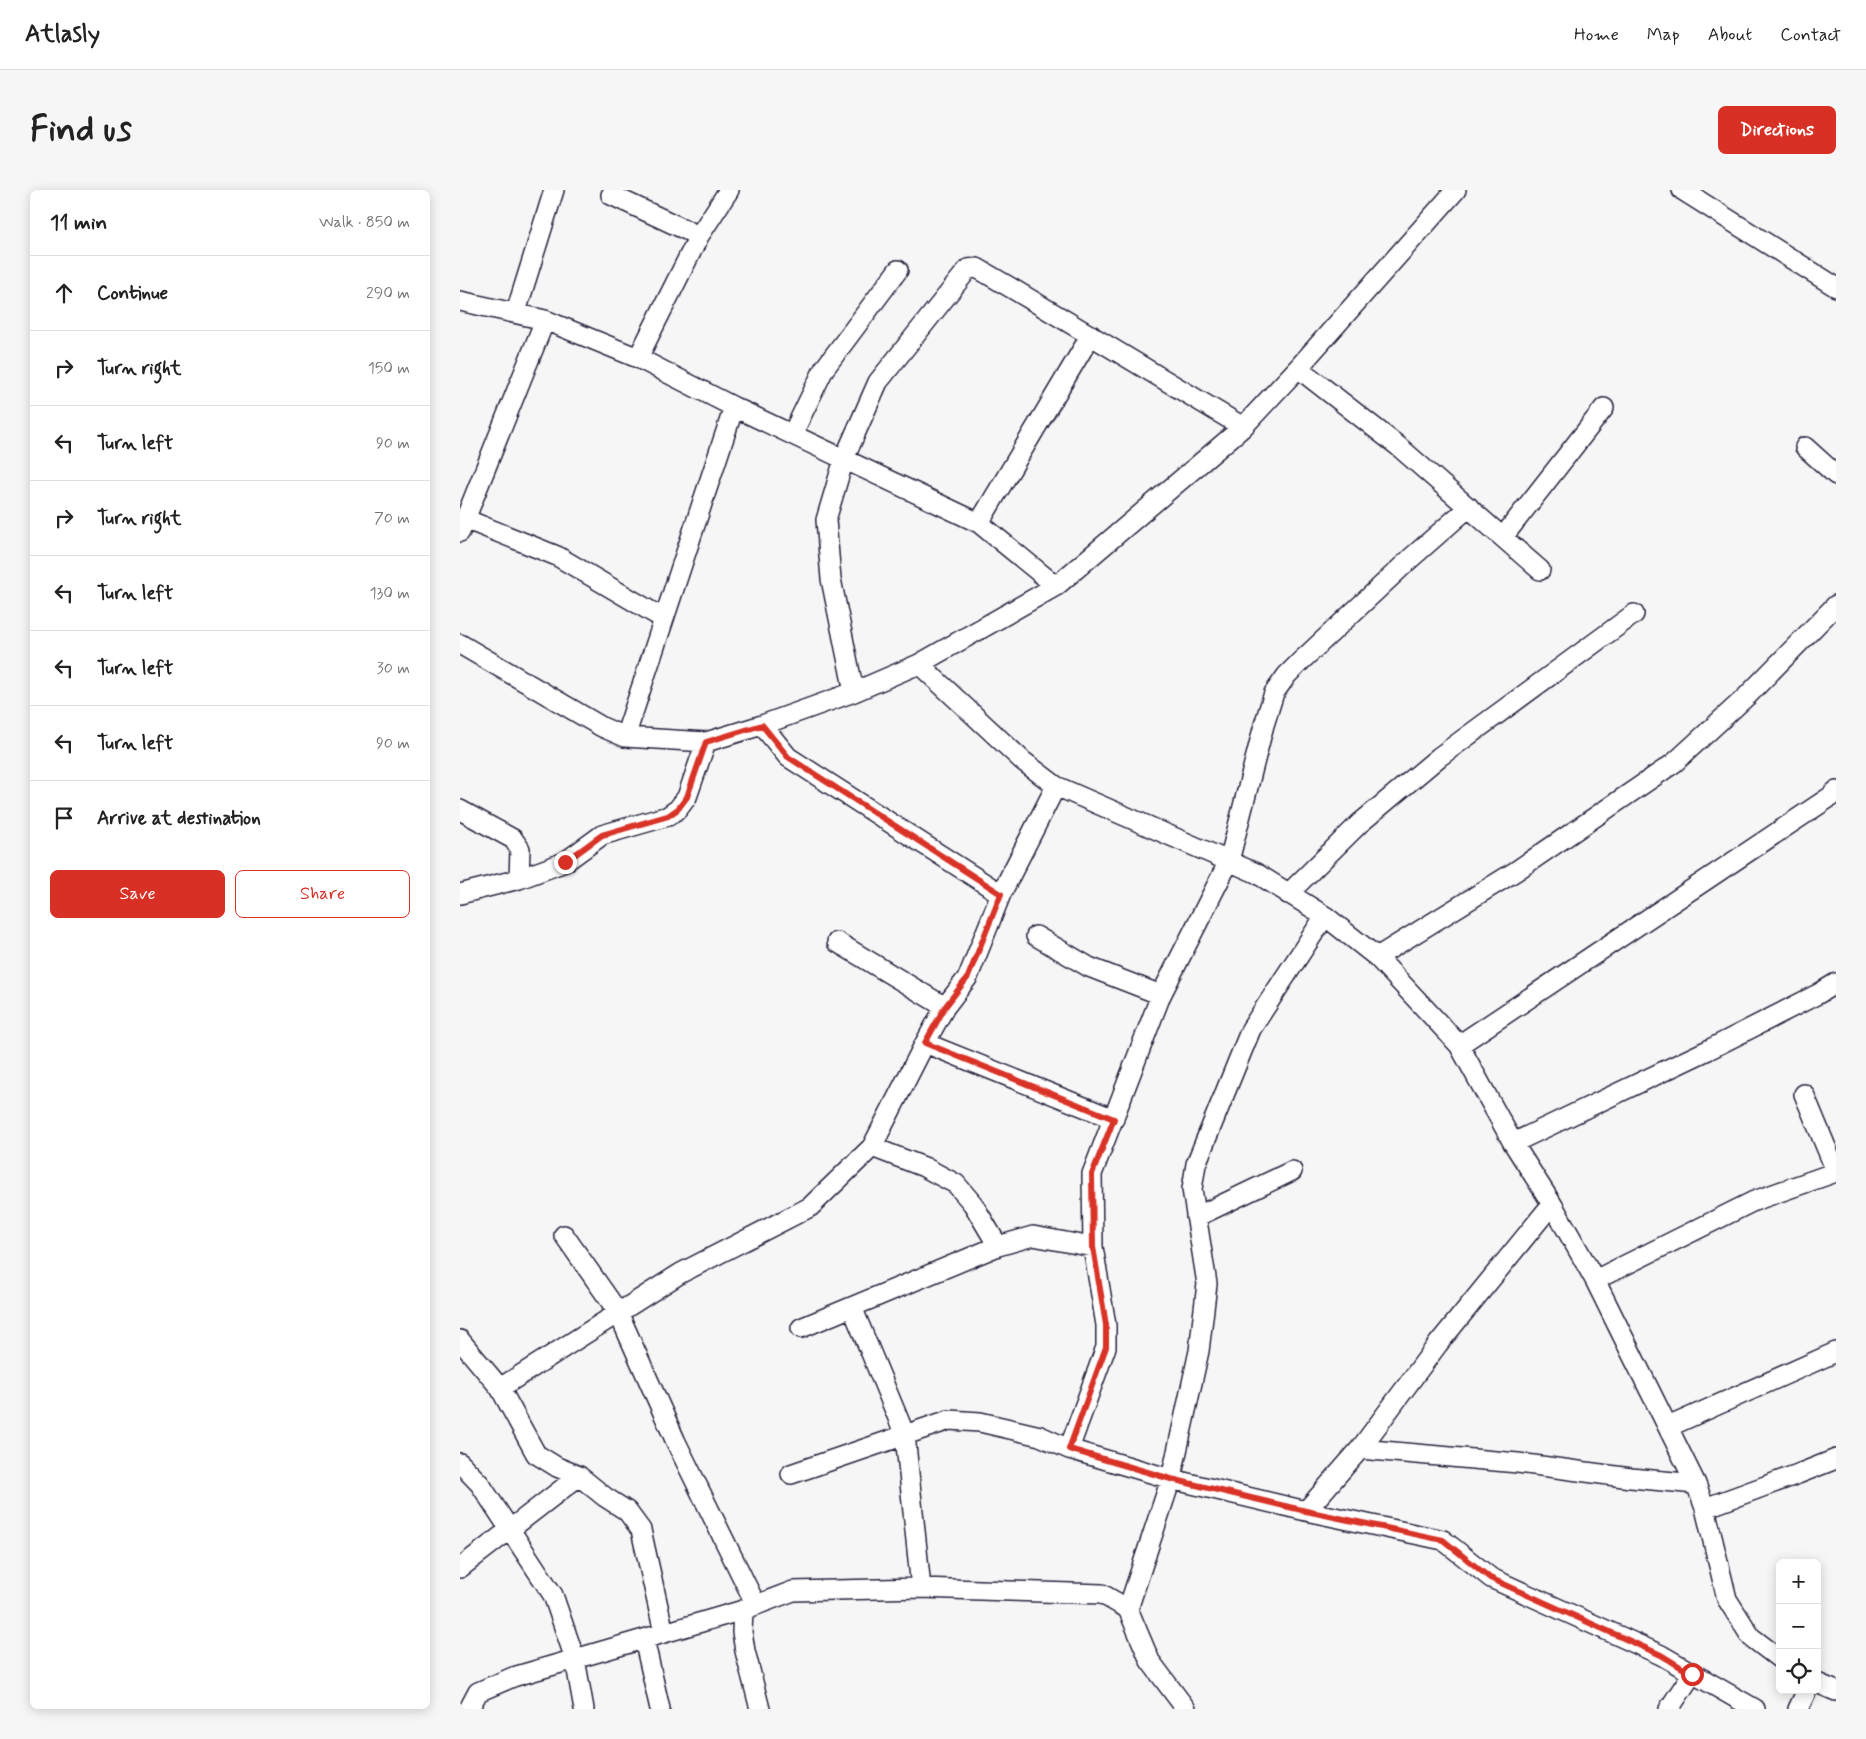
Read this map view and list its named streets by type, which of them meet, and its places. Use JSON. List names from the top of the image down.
{
  "page": {
    "header": "Atlasly",
    "nav": [
      "Home",
      "Map",
      "About",
      "Contact"
    ],
    "buttons": [
      "Directions",
      ["Save", "Share"]
    ],
    "title": "Find us",
    "heading": ["11 min", "Walk · 850 m"],
    "list": [
      ["Continue", "290 m"],
      ["Turn right", "150 m"],
      ["Turn left", "90 m"],
      ["Turn right", "70 m"],
      ["Turn left", "130 m"],
      ["Turn left", "30 m"],
      ["Turn left", "90 m"],
      "Arrive at destination"
    ],
    "map_buttons": ["+", "−"]
  }
}
